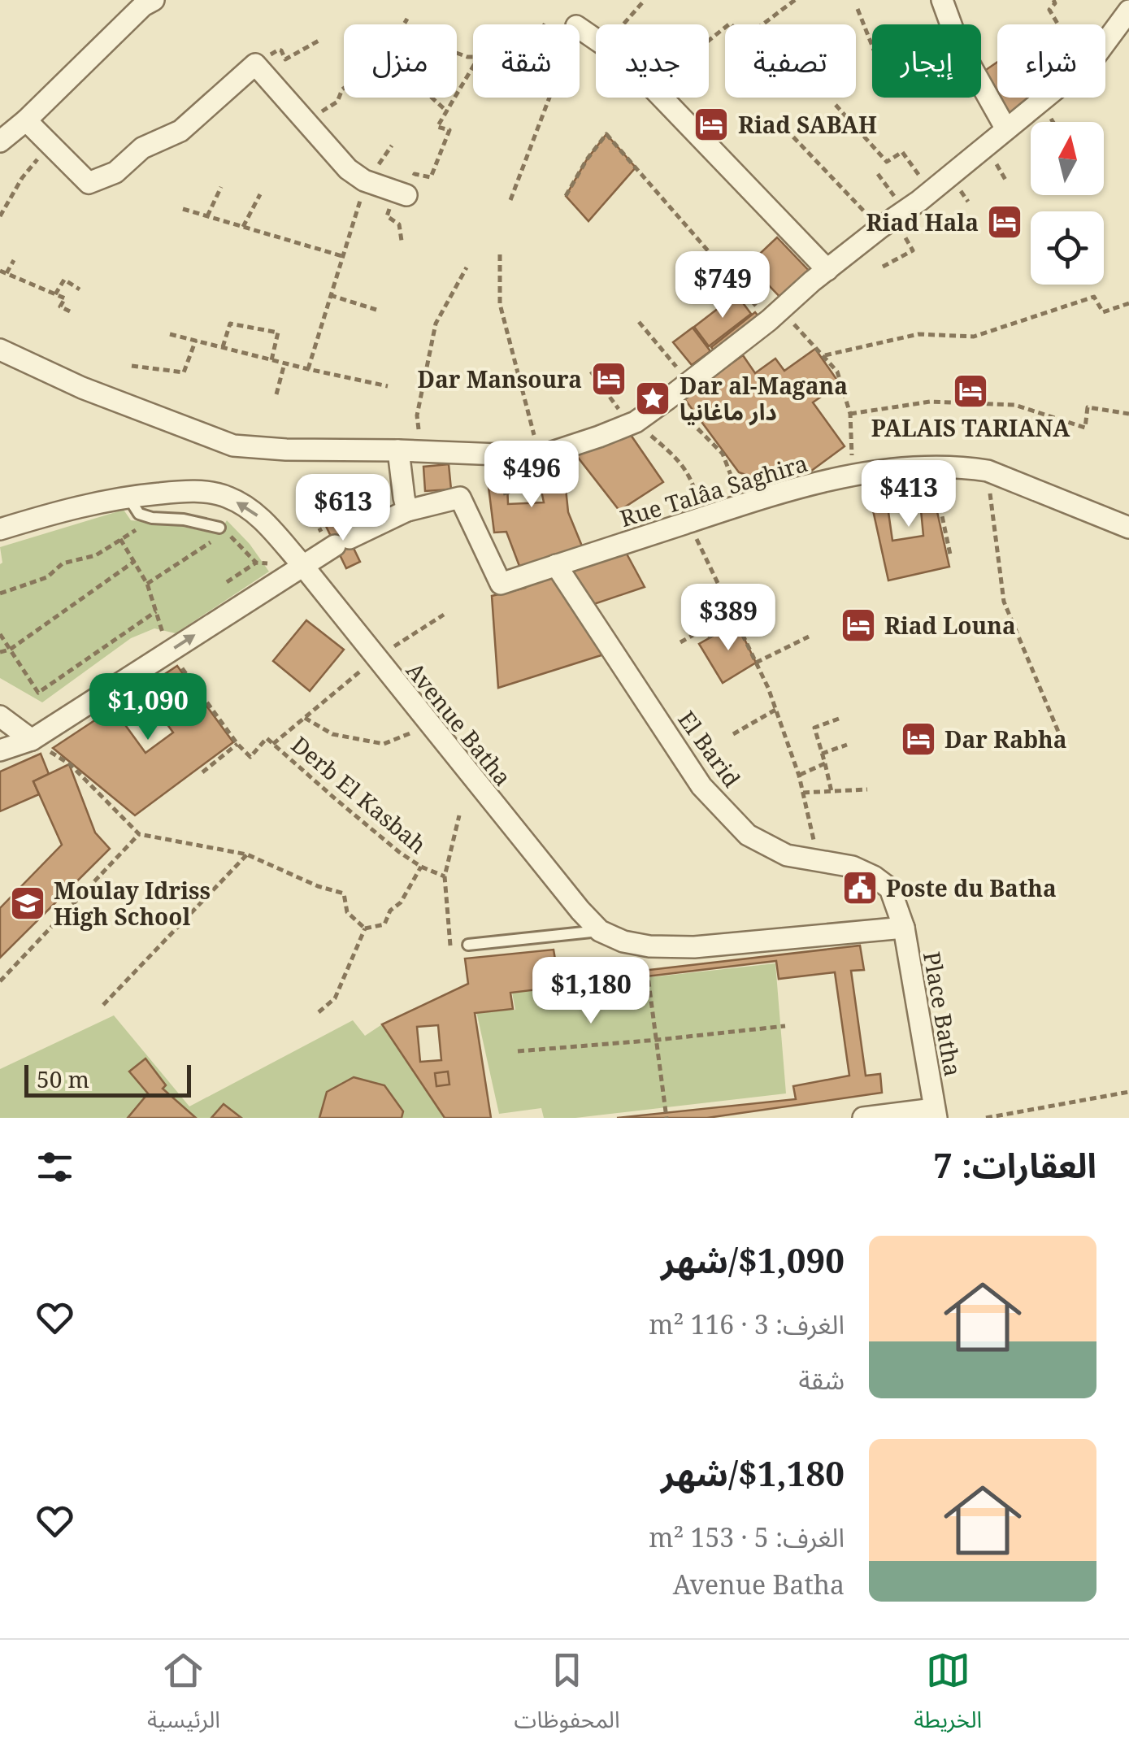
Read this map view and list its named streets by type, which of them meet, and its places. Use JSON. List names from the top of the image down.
{
  "streets": {
    "street": [
      "Rue Talâa Saghira",
      "Avenue Batha",
      "El Barid",
      "Place Batha"
    ],
    "path": ["Derb El Kasbah"]
  },
  "crossings": [
    ["Rue Talâa Saghira", "El Barid"],
    ["Avenue Batha", "El Barid"],
    ["Avenue Batha", "Place Batha"],
    ["El Barid", "Place Batha"]
  ],
  "places": {
    "hotel": [
      "Riad SABAH",
      "Riad Hala",
      "Dar Mansoura",
      "PALAIS TARIANA",
      "Riad Louna",
      "Dar Rabha"
    ],
    "place": ["Dar al-Magana دار ماغانيا"],
    "public building": ["Poste du Batha"],
    "school or university": ["Moulay Idriss High School"]
  },
  "scale_bar": "50 m",
  "north": "top",
  "page": {
    "chip": [
      "شراء",
      "إيجار",
      "تصفية",
      "جديد",
      "شقة",
      "منزل"
    ],
    "price": [
      "$749",
      "$496",
      "$413",
      "$613",
      "$389",
      "$1,090",
      "$1,180"
    ],
    "scale": "50 m",
    "heading": "العقارات: 7",
    "list": [
      {
        "name": "$1,090/شهر",
        "note": "الغرف: 3 · 116 m² · شقة"
      },
      {
        "name": "$1,180/شهر",
        "note": "الغرف: 5 · 153 m² · Avenue Batha"
      }
    ],
    "tabs": ["الخريطة", "المحفوظات", "الرئيسية"]
  }
}
